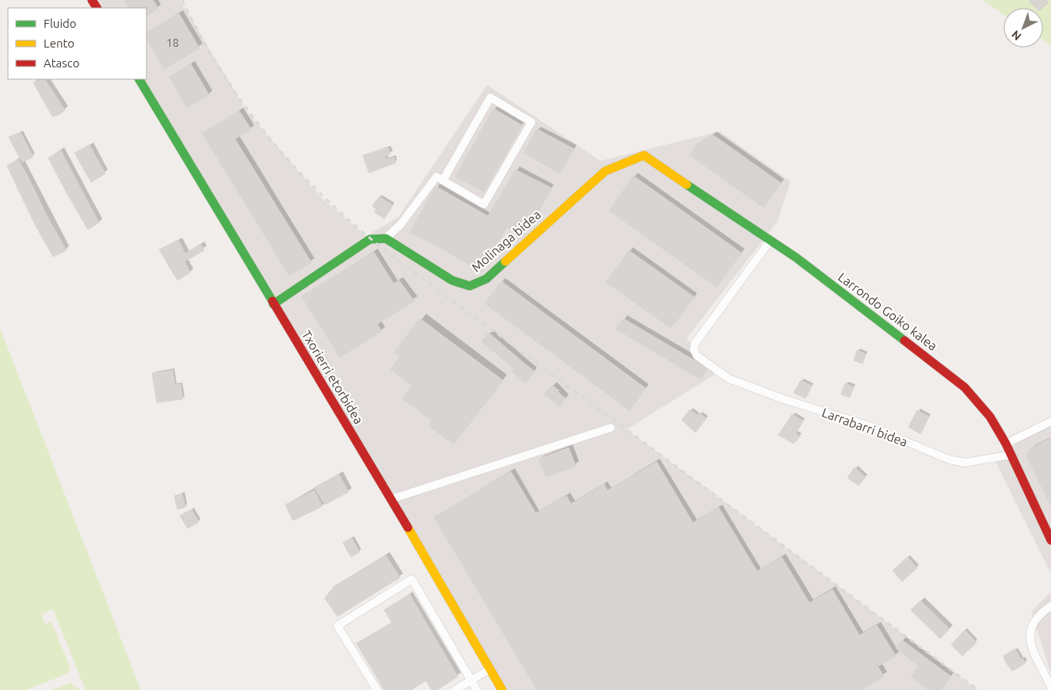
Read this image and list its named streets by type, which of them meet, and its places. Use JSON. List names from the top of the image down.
{
  "streets": {
    "street": [
      "Molinaga bidea",
      "Larrondo Goiko kalea",
      "Txorierri etorbidea",
      "Larrabarri bidea"
    ]
  },
  "crossings": [
    ["Molinaga bidea", "Larrondo Goiko kalea"],
    ["Larrondo Goiko kalea", "Larrabarri bidea"]
  ],
  "house_numbers": ["18"],
  "legend": ["Fluido", "Lento", "Atasco"],
  "north": "bottom left"
}
